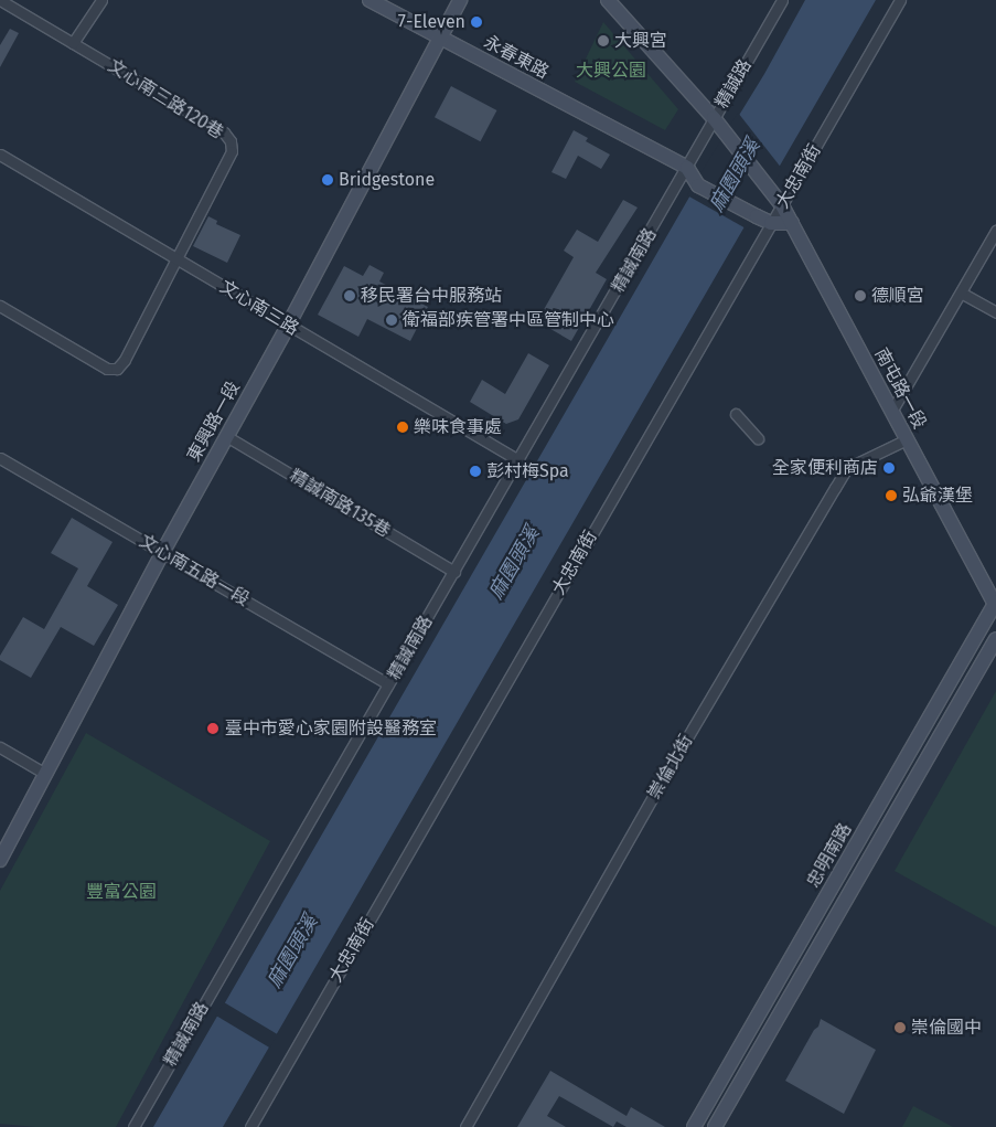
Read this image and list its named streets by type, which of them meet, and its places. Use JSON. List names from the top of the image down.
{
  "streets": {
    "main road": [
      "永春東路",
      "南屯路一段",
      "東興路一段",
      "忠明南路"
    ],
    "street": [
      "精誠路",
      "文心南三路120巷",
      "大忠南街",
      "精誠南路",
      "文心南三路",
      "精誠南路135巷",
      "文心南五路一段",
      "崇倫北街"
    ]
  },
  "crossings": [
    ["永春東路", "精誠路"],
    ["永春東路", "精誠南路"],
    ["永春東路", "東興路一段"],
    ["精誠路", "精誠南路"],
    ["精誠路", "南屯路一段"],
    ["文心南三路120巷", "文心南三路"],
    ["大忠南街", "南屯路一段"],
    ["精誠南路", "文心南三路"],
    ["精誠南路", "精誠南路135巷"],
    ["精誠南路", "文心南五路一段"],
    ["文心南三路", "東興路一段"],
    ["南屯路一段", "崇倫北街"],
    ["南屯路一段", "忠明南路"],
    ["東興路一段", "精誠南路135巷"],
    ["東興路一段", "文心南五路一段"]
  ],
  "water": ["麻園頭溪"],
  "parks": ["大興公園", "豐富公園"],
  "places": [
    "7-Eleven",
    "大興宮",
    "Bridgestone",
    "移民署台中服務站",
    "德順宮",
    "衛福部疾管署中區管制中心",
    "樂味食事處",
    "全家便利商店",
    "彭村梅Spa",
    "弘爺漢堡",
    "臺中市愛心家園附設醫務室",
    "崇倫國中"
  ]
}
